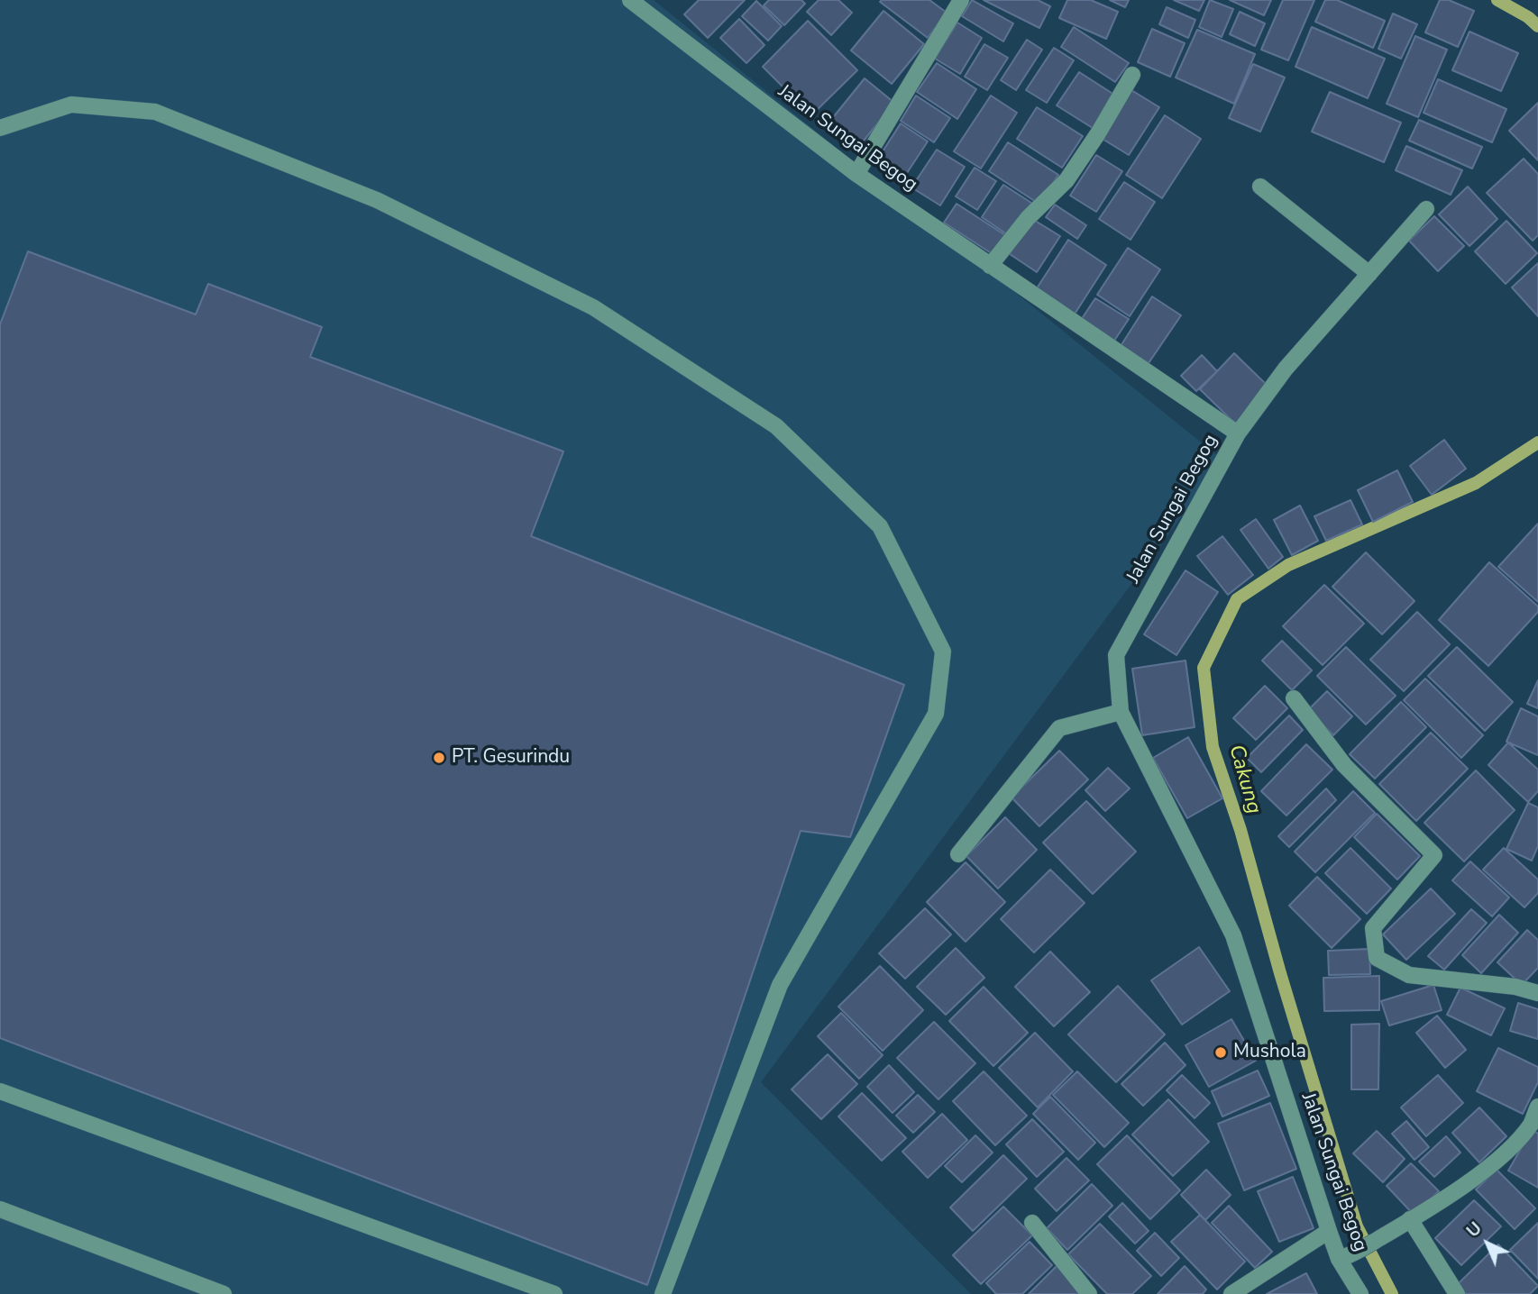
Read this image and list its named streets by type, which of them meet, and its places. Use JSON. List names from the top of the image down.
{
  "streets": {
    "street": ["Jalan Sungai Begog"]
  },
  "water": ["Cakung"],
  "places": ["PT. Gesurindu", "Mushola"],
  "north": "top left"
}
